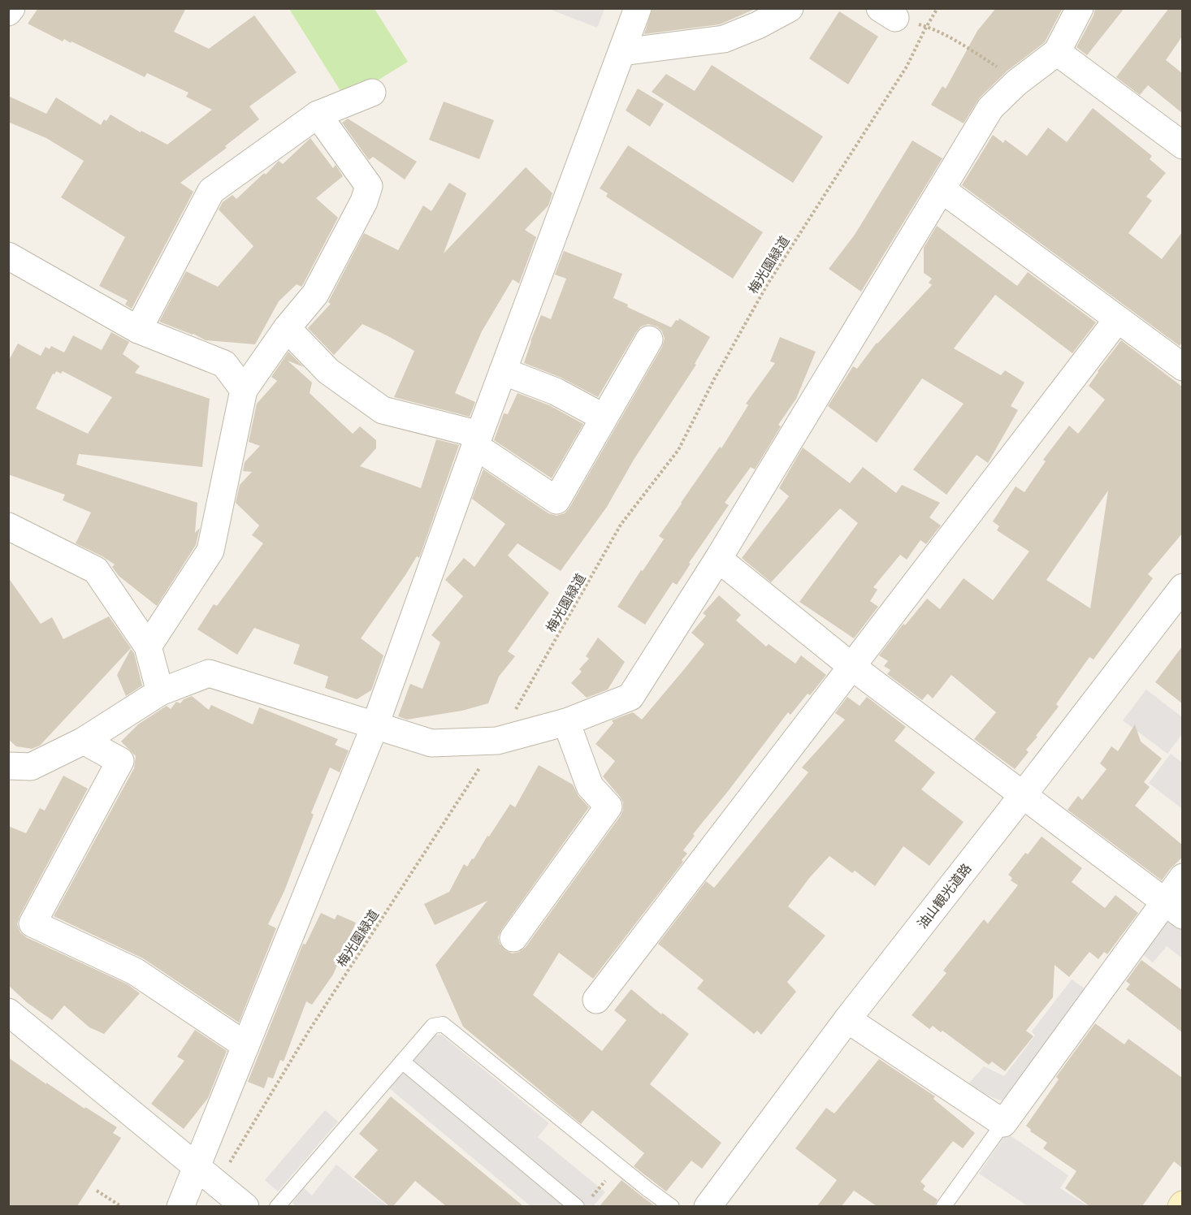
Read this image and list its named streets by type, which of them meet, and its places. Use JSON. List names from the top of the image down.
{
  "streets": {
    "street": ["油山観光道路"],
    "path": ["梅光園緑道"]
  }
}
